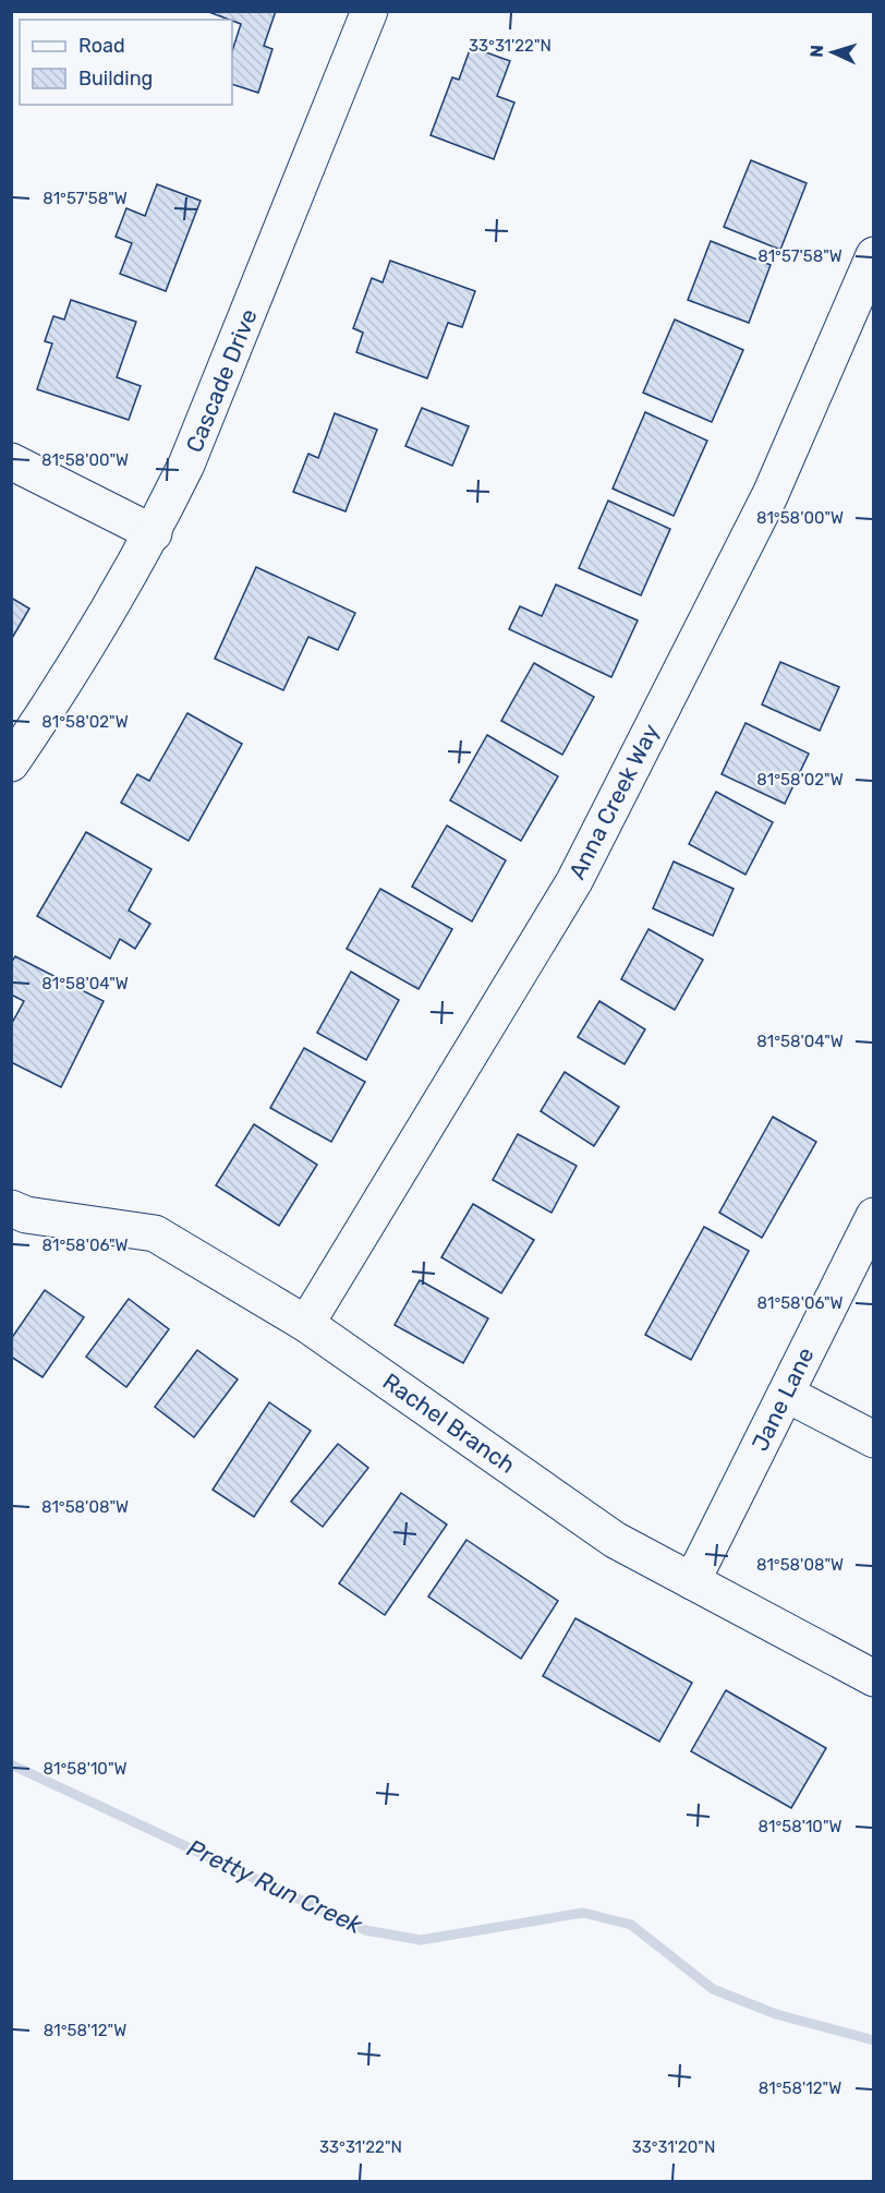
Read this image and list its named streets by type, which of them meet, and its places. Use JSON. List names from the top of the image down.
{
  "streets": {
    "street": [
      "Cascade Drive",
      "Anna Creek Way",
      "Jane Lane",
      "Rachel Branch"
    ]
  },
  "crossings": [
    ["Anna Creek Way", "Rachel Branch"],
    ["Jane Lane", "Rachel Branch"]
  ],
  "water": ["Pretty Run Creek"],
  "legend": ["Road", "Building"],
  "north": "left",
  "coordinates": [
    "33°31'22\"N",
    "81°57'58\"W",
    "81°58'00\"W",
    "81°58'02\"W",
    "81°58'04\"W",
    "81°58'06\"W",
    "81°58'08\"W",
    "81°58'10\"W",
    "81°58'12\"W",
    "33°31'20\"N"
  ]
}
